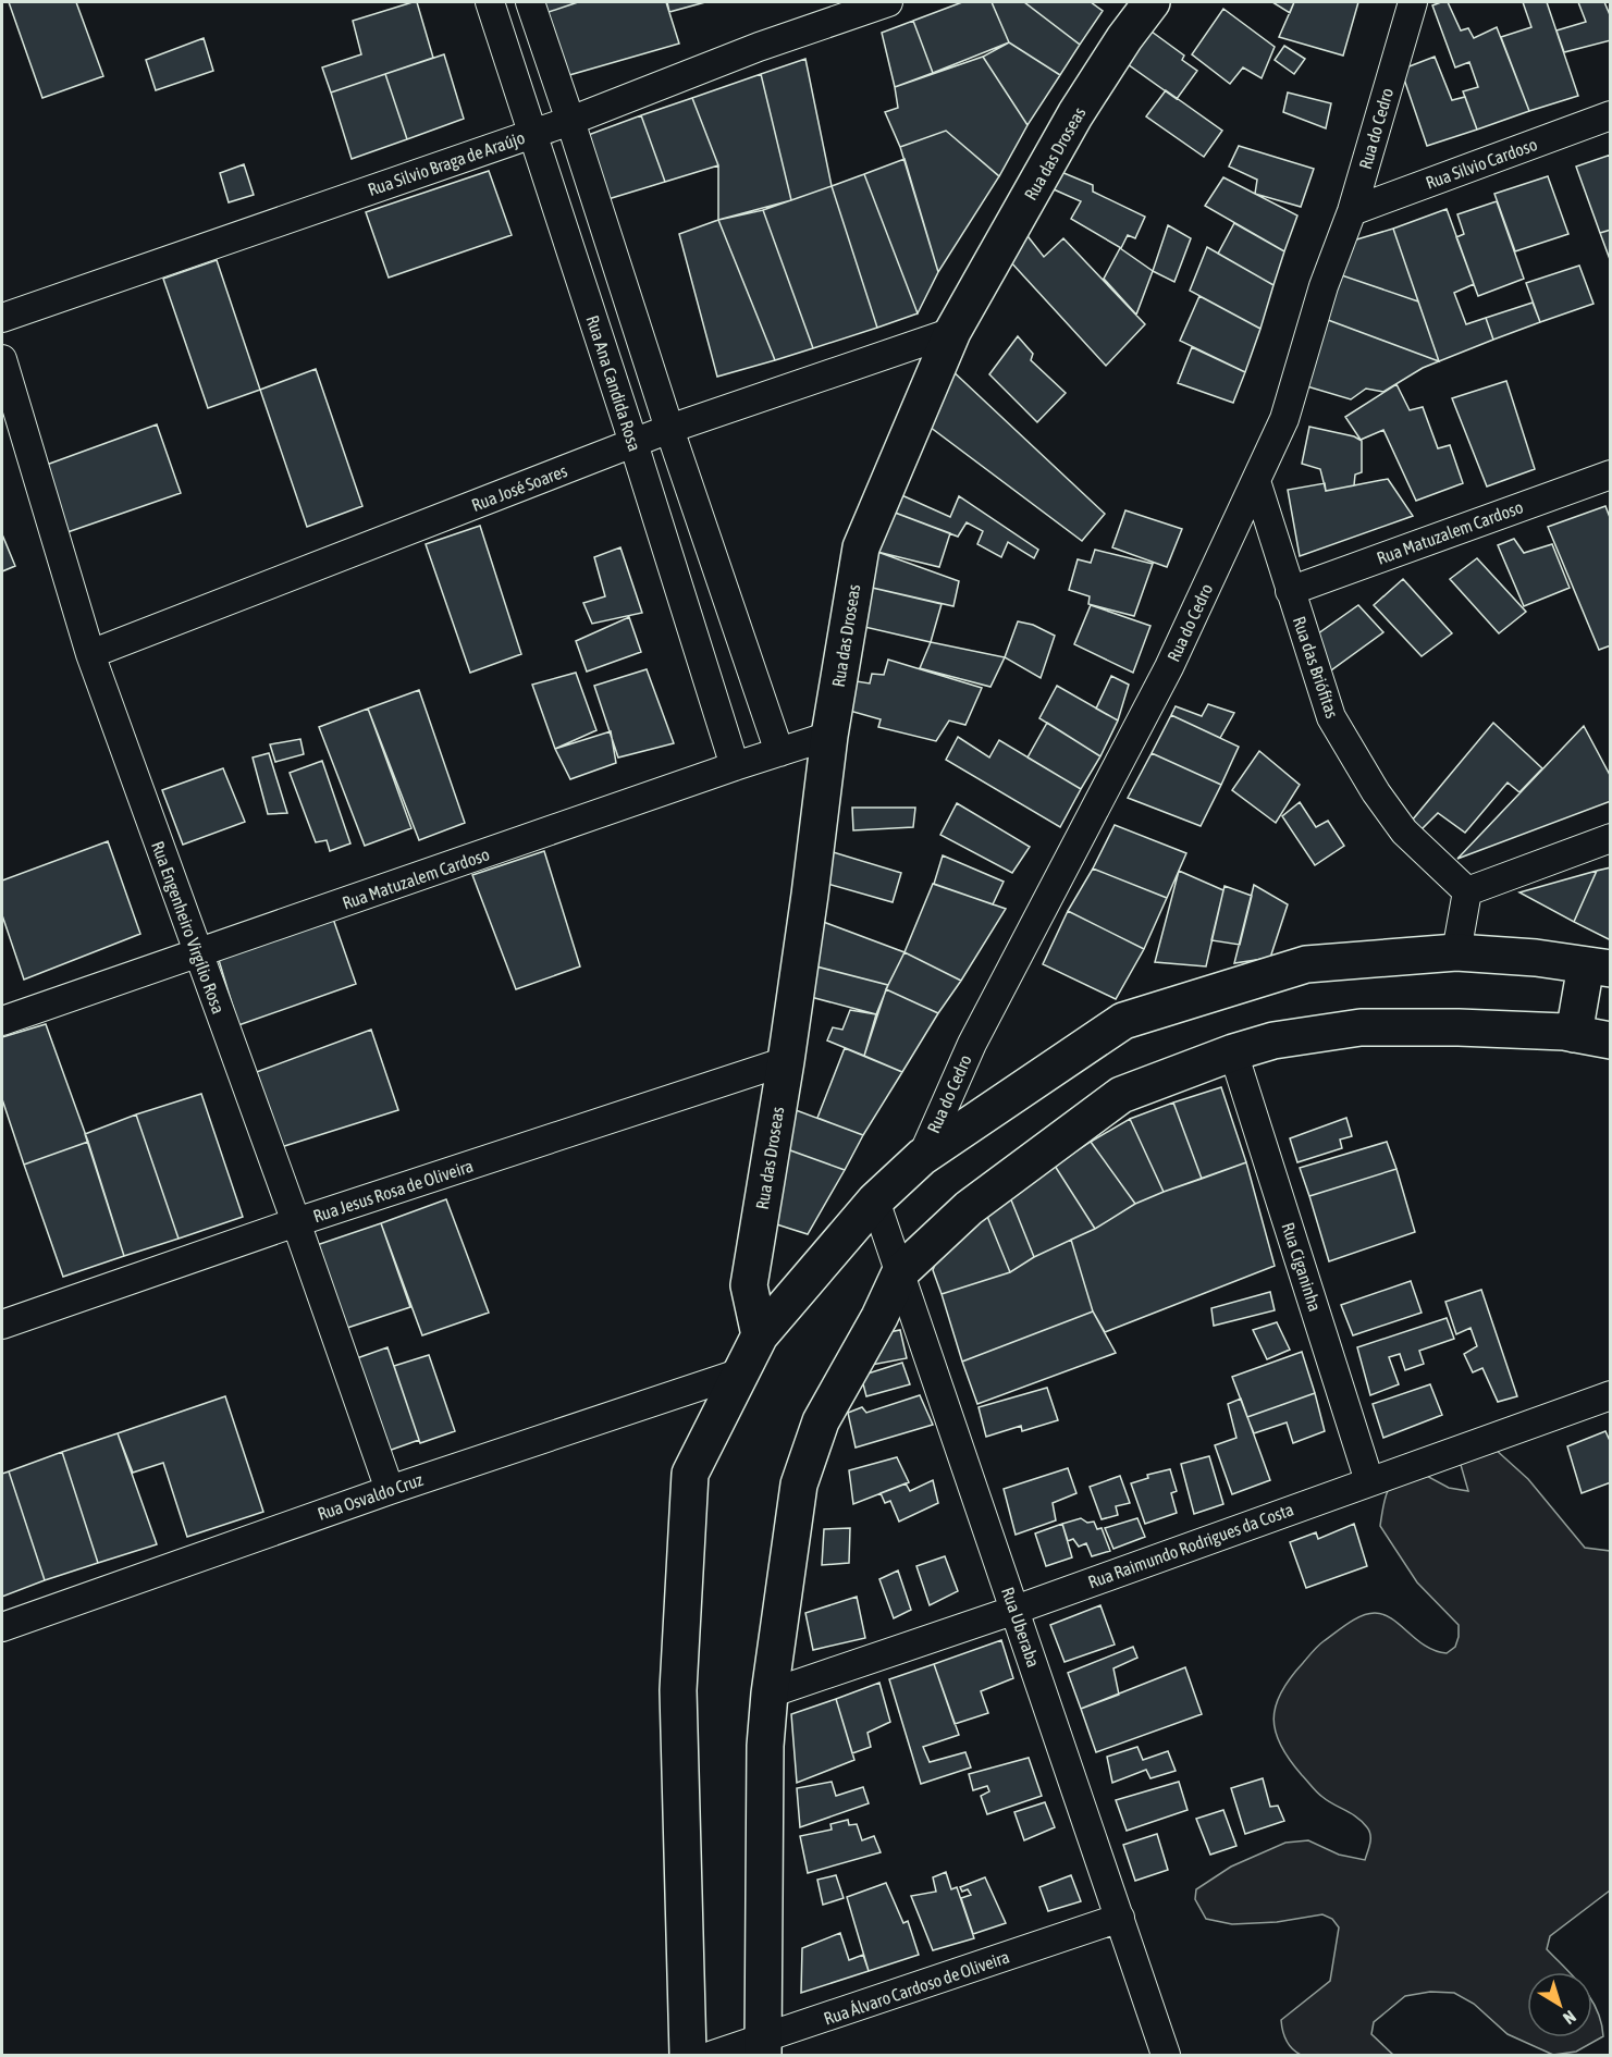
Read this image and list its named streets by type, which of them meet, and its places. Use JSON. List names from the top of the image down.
{
  "streets": {
    "street": [
      "Rua do Cedro",
      "Rua das Droseas",
      "Rua Silvio Braga de Araújo",
      "Rua Silvio Cardoso",
      "Rua Ana Candida Rosa",
      "Rua José Soares",
      "Rua Matuzalem Cardoso",
      "Rua das Briófitas",
      "Rua Engenheiro Virgílio Rosa",
      "Rua Jesus Rosa de Oliveira",
      "Rua Ciganinha",
      "Rua Osvaldo Cruz",
      "Rua Raimundo Rodrigues da Costa",
      "Rua Uberaba",
      "Rua Álvaro Cardoso de Oliveira"
    ]
  },
  "crossings": [
    ["Rua do Cedro", "Rua das Droseas"],
    ["Rua do Cedro", "Rua Silvio Cardoso"],
    ["Rua do Cedro", "Rua das Briófitas"],
    ["Rua do Cedro", "Rua Osvaldo Cruz"],
    ["Rua do Cedro", "Rua Uberaba"],
    ["Rua das Droseas", "Rua José Soares"],
    ["Rua das Droseas", "Rua Matuzalem Cardoso"],
    ["Rua das Droseas", "Rua Jesus Rosa de Oliveira"],
    ["Rua Silvio Braga de Araújo", "Rua Ana Candida Rosa"],
    ["Rua Ana Candida Rosa", "Rua José Soares"],
    ["Rua Ana Candida Rosa", "Rua Matuzalem Cardoso"],
    ["Rua José Soares", "Rua Engenheiro Virgílio Rosa"],
    ["Rua Matuzalem Cardoso", "Rua das Briófitas"],
    ["Rua Matuzalem Cardoso", "Rua Engenheiro Virgílio Rosa"],
    ["Rua Engenheiro Virgílio Rosa", "Rua Jesus Rosa de Oliveira"],
    ["Rua Engenheiro Virgílio Rosa", "Rua Osvaldo Cruz"],
    ["Rua Ciganinha", "Rua Raimundo Rodrigues da Costa"],
    ["Rua Raimundo Rodrigues da Costa", "Rua Uberaba"],
    ["Rua Uberaba", "Rua Álvaro Cardoso de Oliveira"]
  ],
  "north": "bottom right"
}
